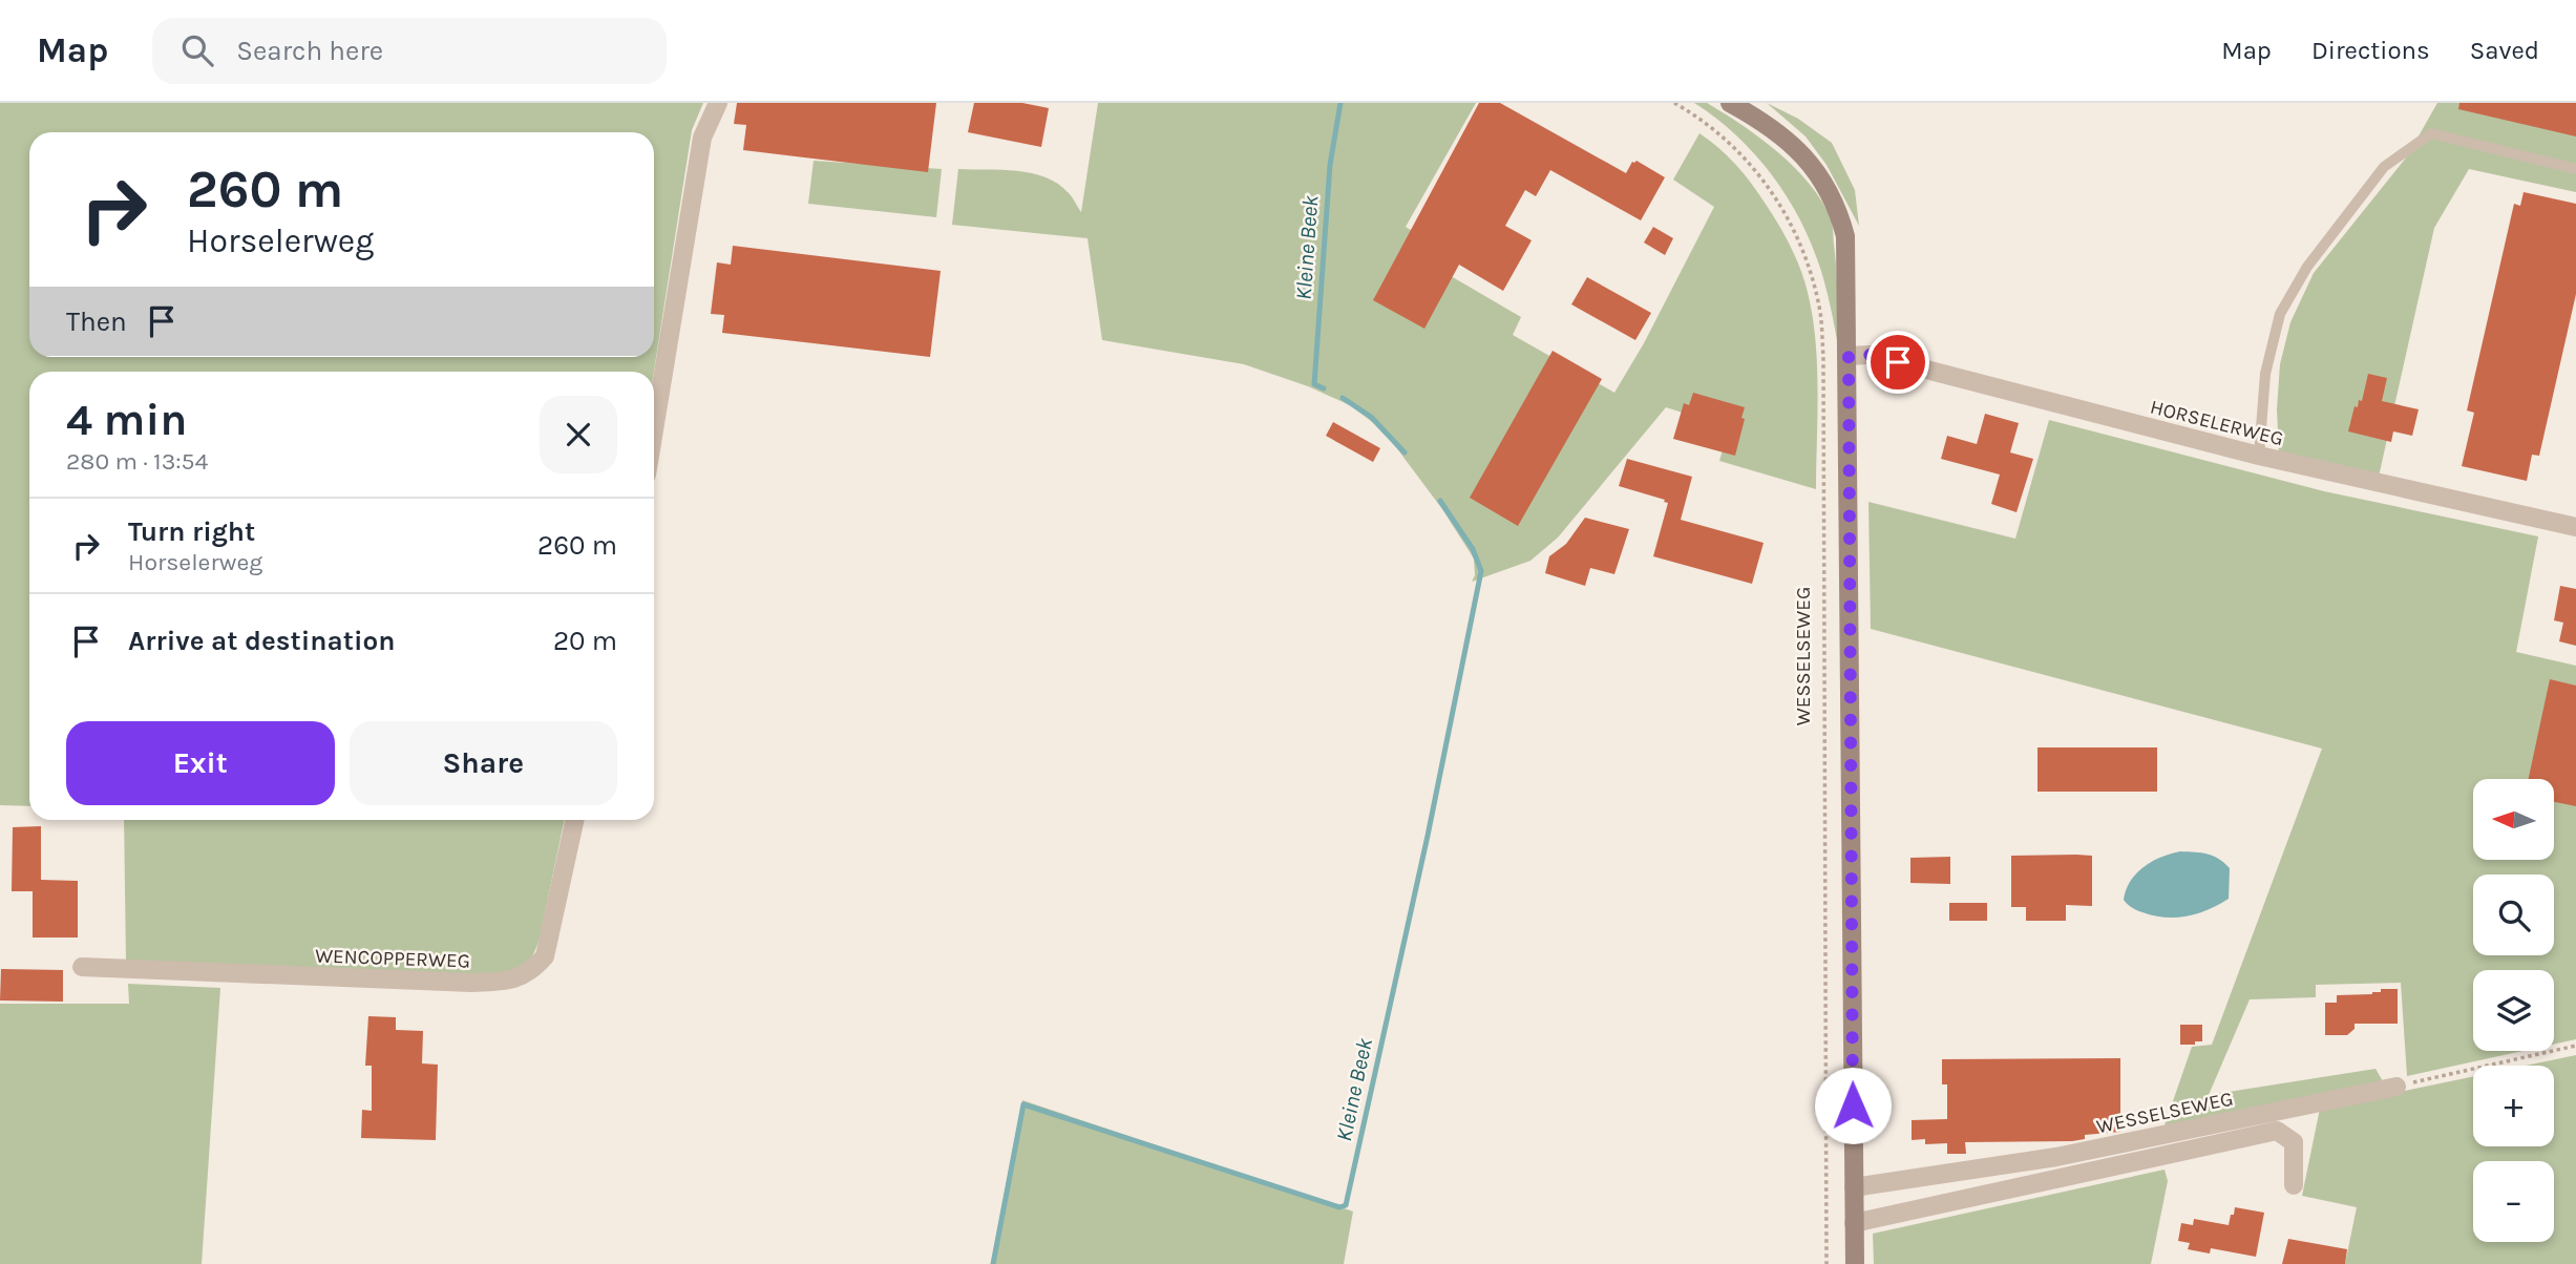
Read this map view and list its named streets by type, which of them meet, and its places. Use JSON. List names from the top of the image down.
{
  "streets": {
    "street": ["HORSELERWEG", "WESSELSEWEG", "WENCOPPERWEG"]
  },
  "water": ["Kleine Beek"],
  "north": "left",
  "page": {
    "header": "Map",
    "search": "Search here",
    "nav": ["Map", "Directions", "Saved"],
    "turn": ["260 m", "Horselerweg"],
    "then": "Then",
    "heading": ["4 min", "280 m · 13:54"],
    "list": [
      {
        "name": "Turn right",
        "note": "Horselerweg",
        "value": "260 m"
      },
      {
        "name": "Arrive at destination",
        "value": "20 m"
      }
    ],
    "buttons": ["Exit", "Share"],
    "map_buttons": ["+", "−"]
  }
}
